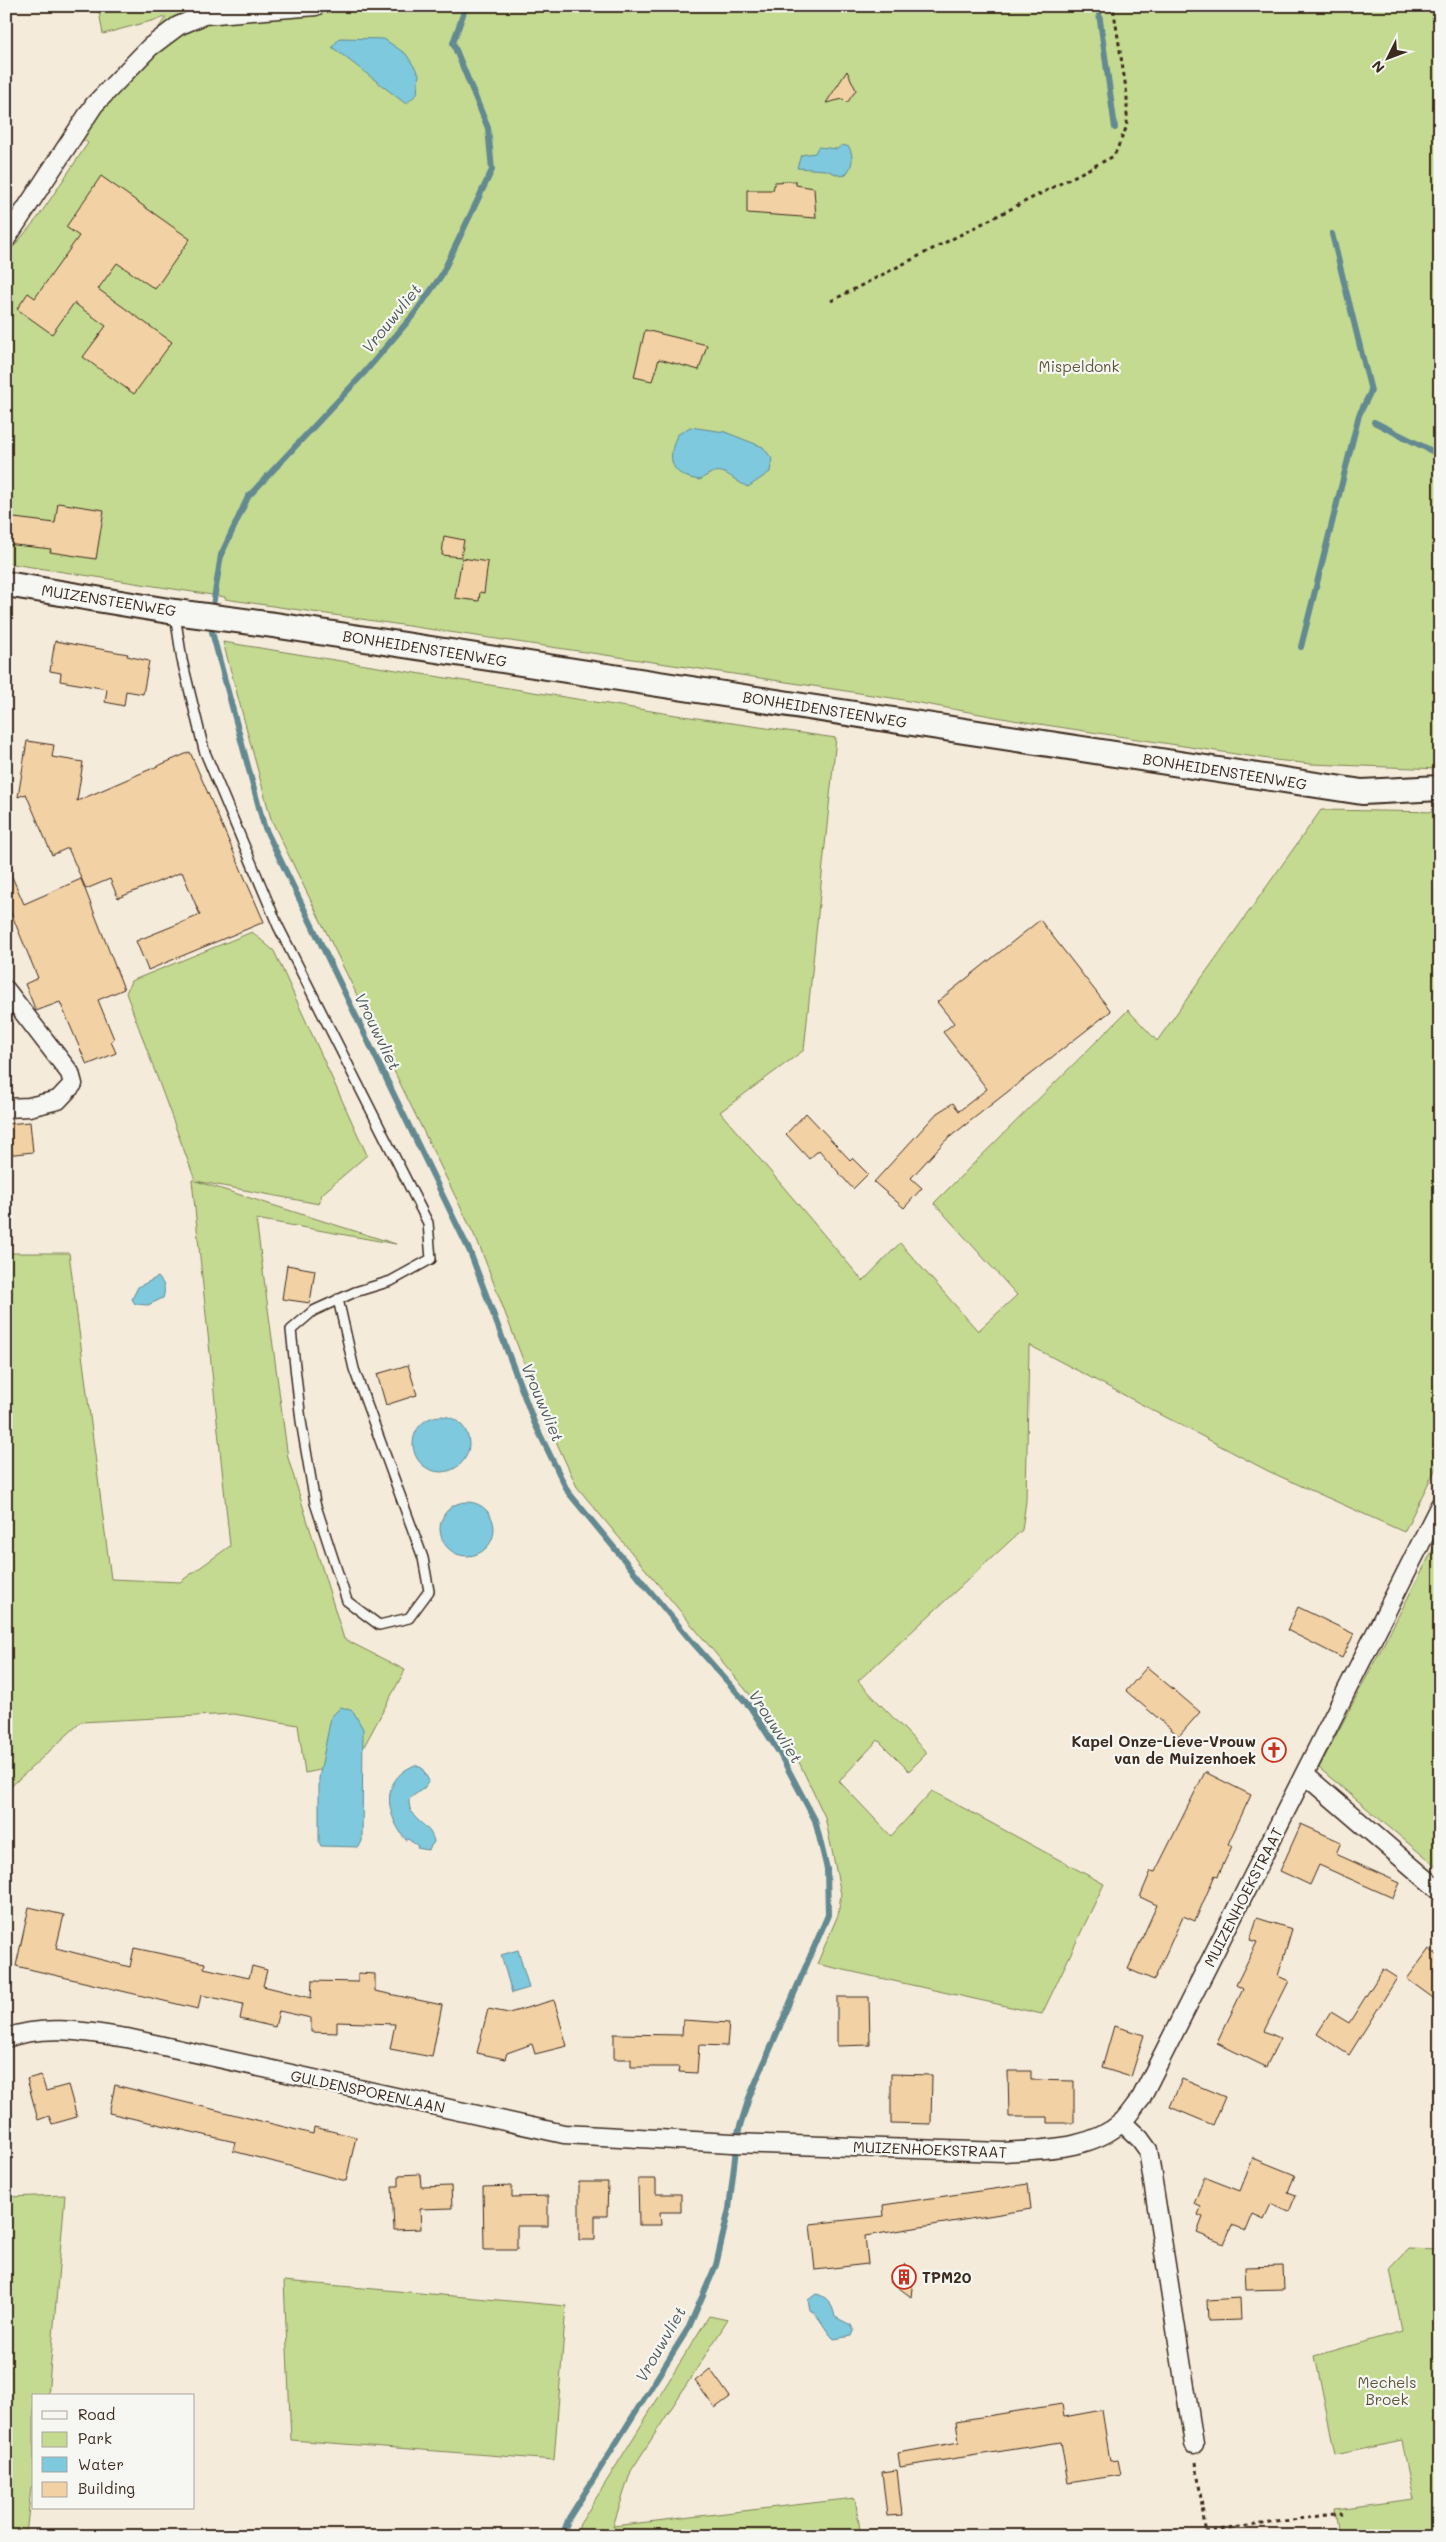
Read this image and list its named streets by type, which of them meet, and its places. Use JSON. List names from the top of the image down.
{
  "streets": {
    "street": [
      "MUIZENSTEENWEG",
      "BONHEIDENSTEENWEG",
      "MUIZENHOEKSTRAAT",
      "GULDENSPORENLAAN"
    ]
  },
  "crossings": [
    ["MUIZENSTEENWEG", "BONHEIDENSTEENWEG"],
    ["MUIZENHOEKSTRAAT", "GULDENSPORENLAAN"]
  ],
  "water": ["Vrouwvliet"],
  "parks": ["Mispeldonk", "Mechels Broek"],
  "places": {
    "church": ["Kapel Onze-Lieve-Vrouw van de Muizenhoek"],
    "building": ["TPM20"]
  },
  "legend": [
    "Road",
    "Park",
    "Water",
    "Building"
  ],
  "north": "bottom left"
}
